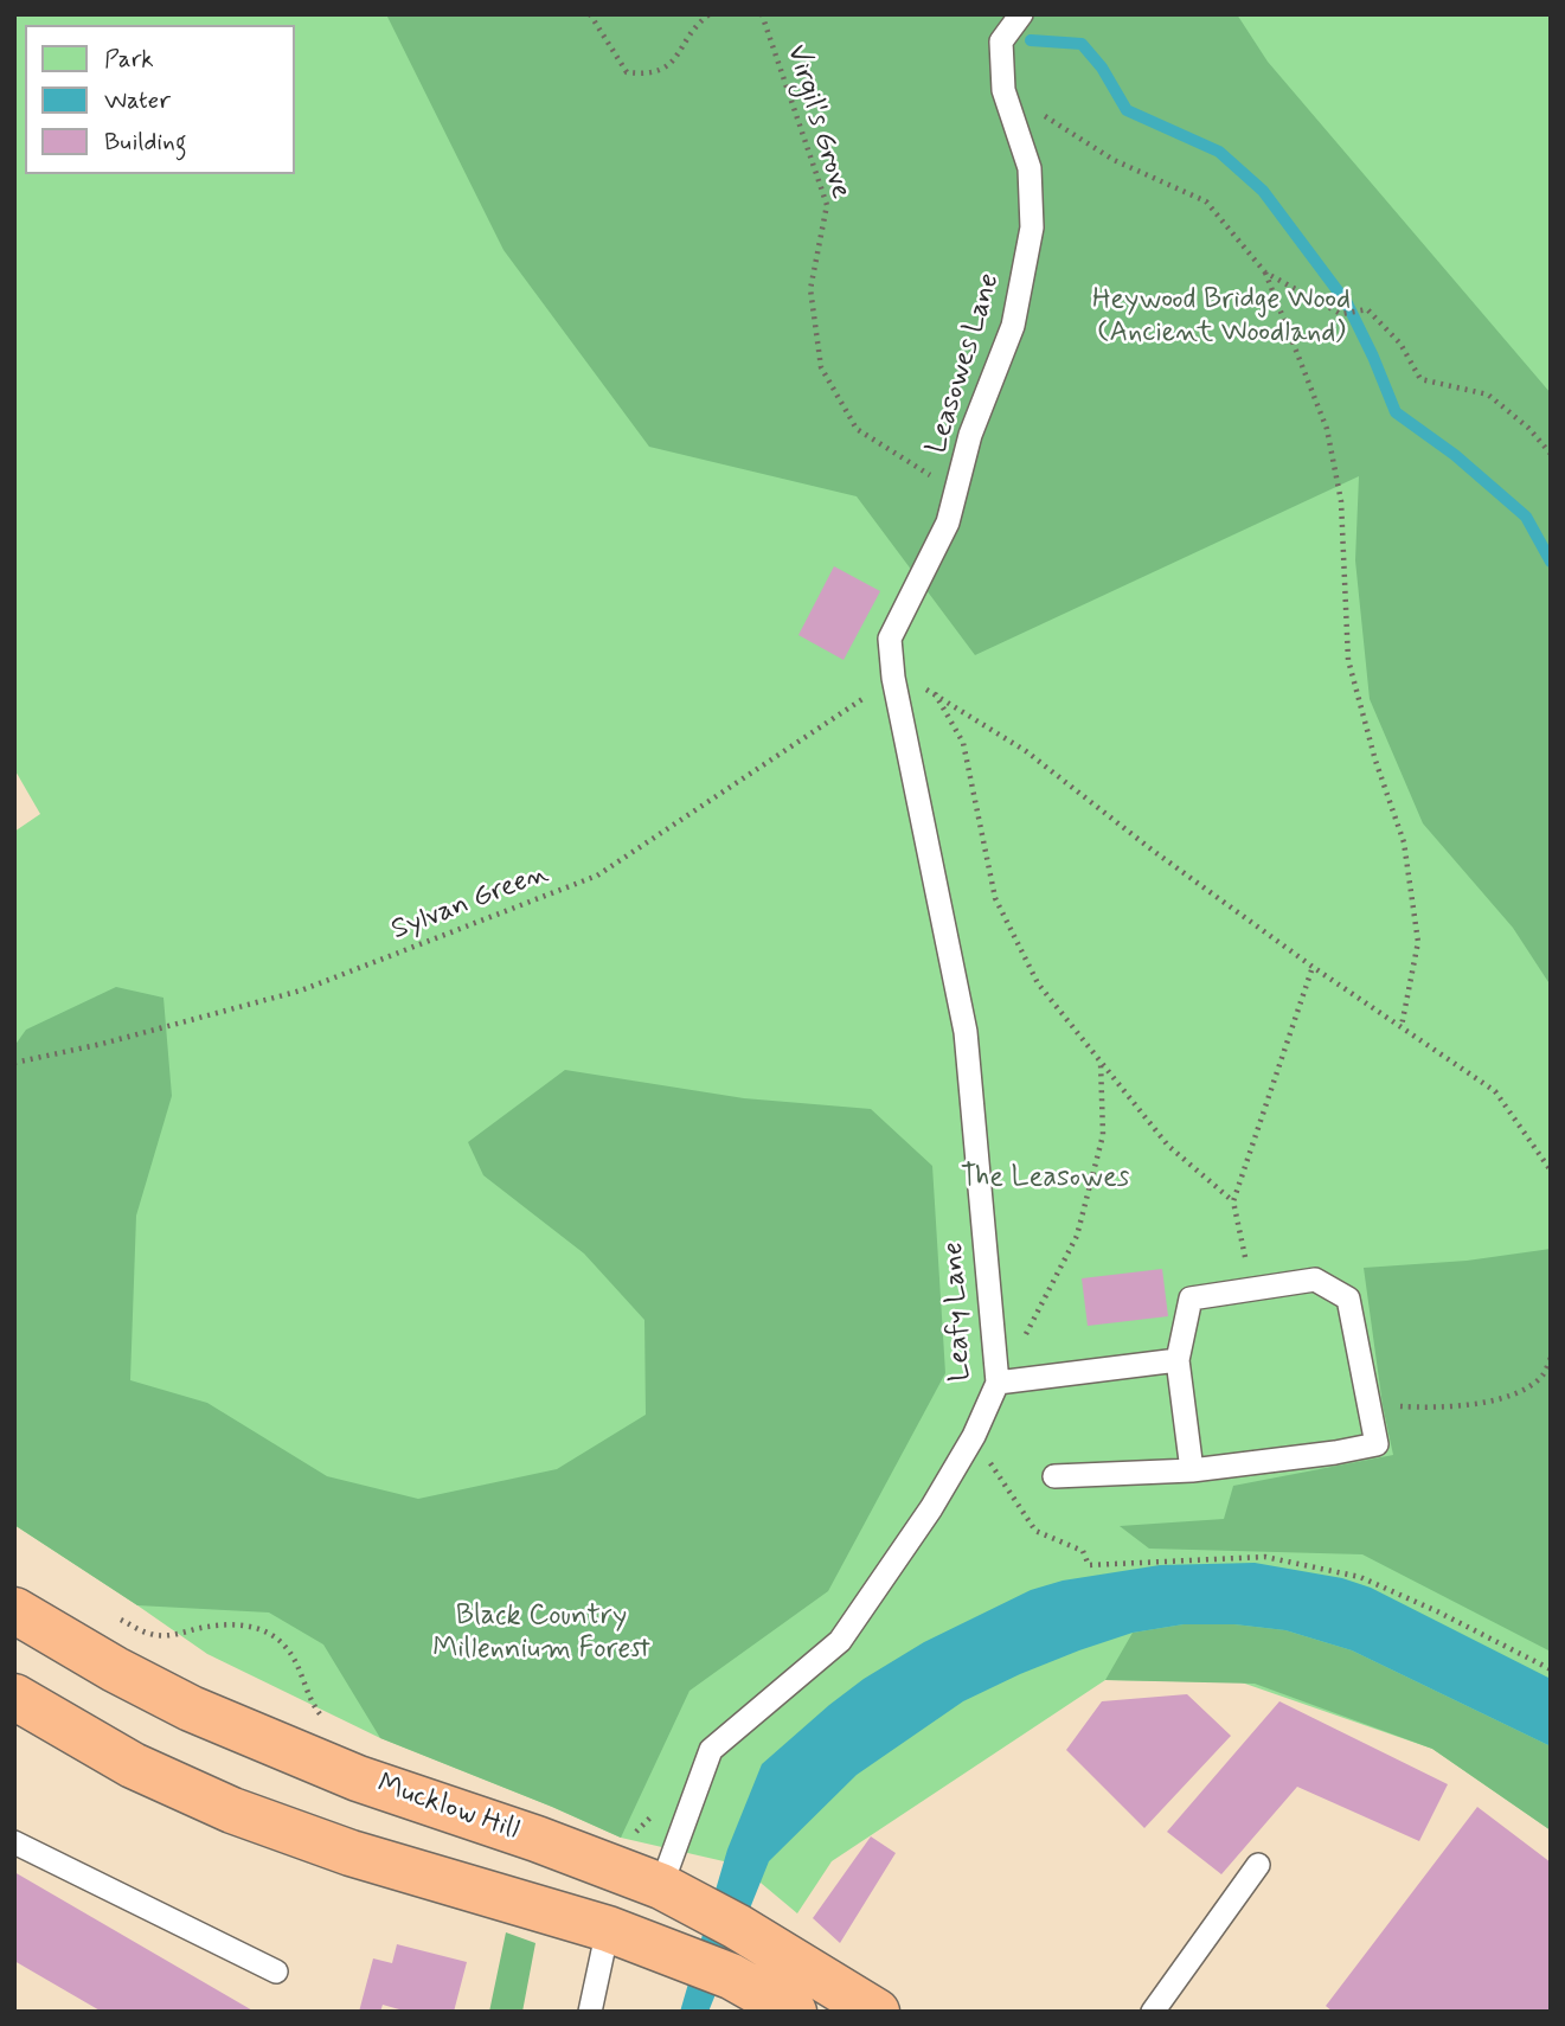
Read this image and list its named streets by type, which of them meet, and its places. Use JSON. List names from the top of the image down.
{
  "streets": {
    "highway": ["Mucklow Hill"],
    "lane": ["Leasowes Lane", "Leafy Lane"],
    "path": ["Virgil's Grove", "Sylvan Green"]
  },
  "crossings": [
    ["Virgil's Grove", "Leasowes Lane"],
    ["Leasowes Lane", "Sylvan Green"],
    ["Leasowes Lane", "Leafy Lane"],
    ["Sylvan Green", "Leafy Lane"],
    ["Leafy Lane", "Mucklow Hill"]
  ],
  "parks": ["Heywood Bridge Wood (Ancient Woodland)", "The Leasowes", "Black Country Millennium Forest"],
  "legend": ["Park", "Water", "Building"]
}
